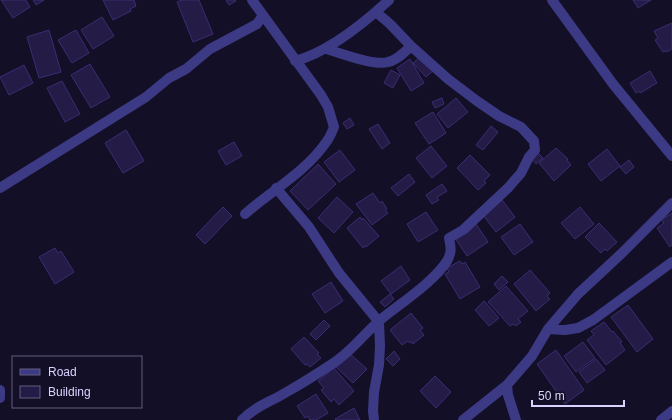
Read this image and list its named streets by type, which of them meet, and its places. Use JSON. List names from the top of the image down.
{
  "legend": ["Road", "Building"],
  "scale_bar": "50 m"
}
